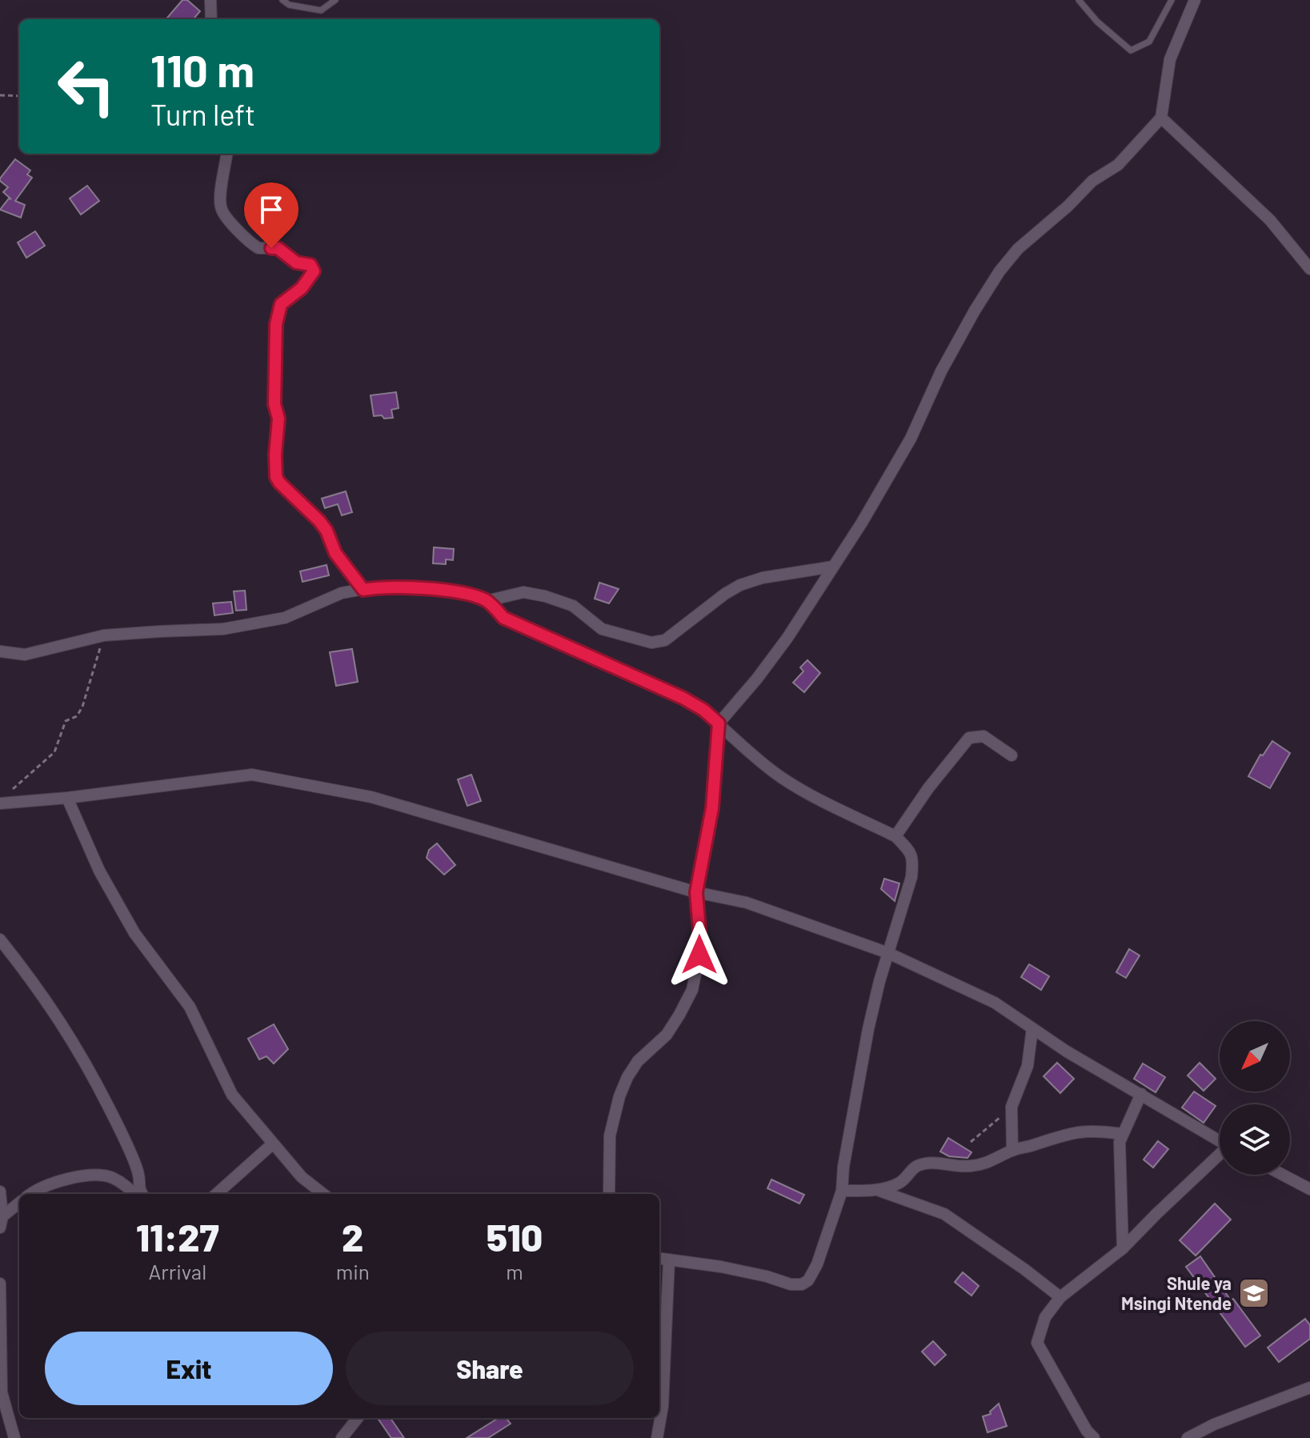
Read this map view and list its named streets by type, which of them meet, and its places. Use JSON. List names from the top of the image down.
{
  "places": {
    "school or university": ["Shule ya Msingi Ntende"]
  },
  "north": "bottom left",
  "page": {
    "turn": ["110 m", "Turn left"],
    "eta": [
      "11:27",
      "Arrival",
      "2",
      "min",
      "510",
      "m"
    ],
    "buttons": ["Exit", "Share"]
  }
}
